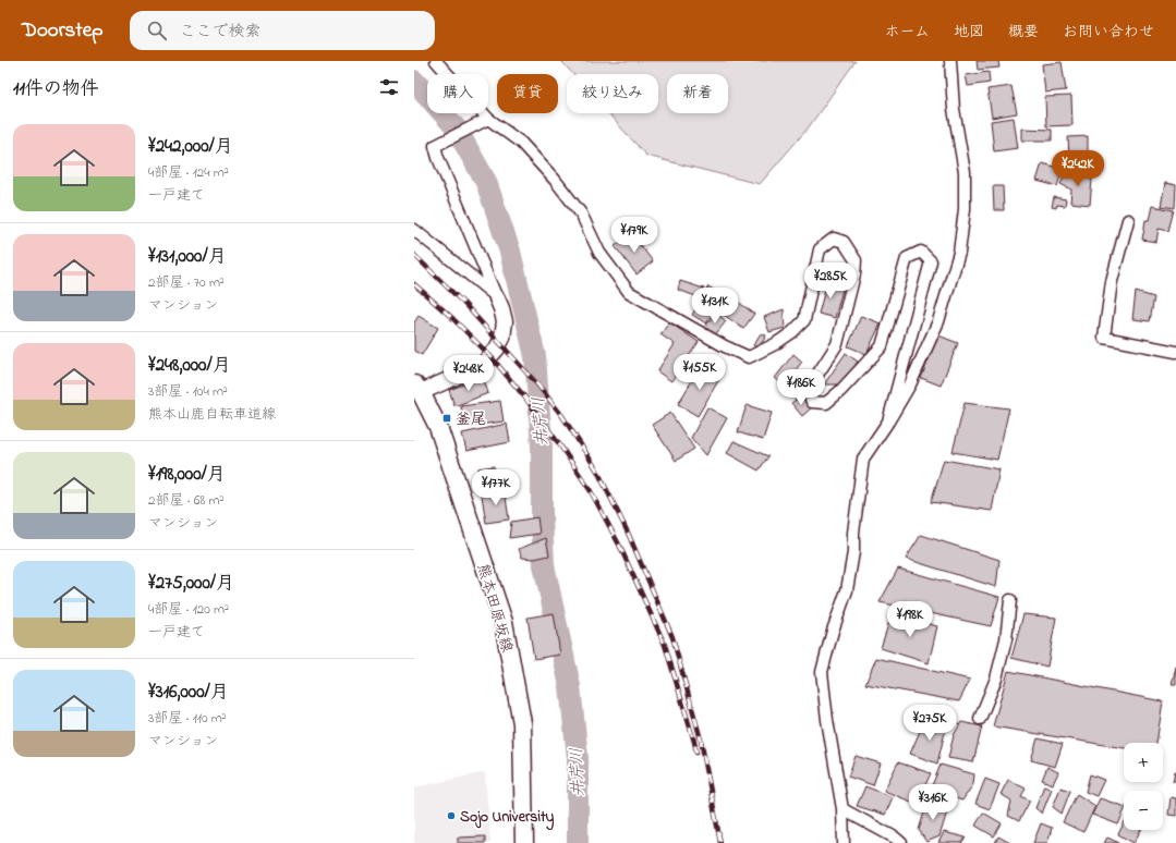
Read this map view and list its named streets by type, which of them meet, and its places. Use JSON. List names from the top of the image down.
{
  "streets": {
    "main road": ["熊本田原坂線"]
  },
  "water": ["井芹川"],
  "places": {
    "transit": ["釜尾"],
    "other": ["Sojo University"]
  },
  "page": {
    "header": "Doorstep",
    "search": "ここで検索",
    "nav": [
      "ホーム",
      "地図",
      "概要",
      "お問い合わせ"
    ],
    "heading": "11件の物件",
    "chip": [
      "購入",
      "賃貸",
      "絞り込み",
      "新着"
    ],
    "list": [
      {
        "name": "¥242,000/月",
        "note": "4部屋 · 124 m² · 一戸建て"
      },
      {
        "name": "¥131,000/月",
        "note": "2部屋 · 70 m² · マンション"
      },
      {
        "name": "¥248,000/月",
        "note": "3部屋 · 104 m² · 熊本山鹿自転車道線"
      },
      {
        "name": "¥198,000/月",
        "note": "2部屋 · 68 m² · マンション"
      },
      {
        "name": "¥275,000/月",
        "note": "4部屋 · 120 m² · 一戸建て"
      },
      {
        "name": "¥316,000/月",
        "note": "3部屋 · 110 m² · マンション"
      }
    ],
    "price": [
      "¥242K",
      "¥179K",
      "¥285K",
      "¥131K",
      "¥155K",
      "¥248K",
      "¥186K",
      "¥177K",
      "¥198K",
      "¥275K",
      "¥316K"
    ],
    "map_buttons": ["+", "−"]
  }
}
